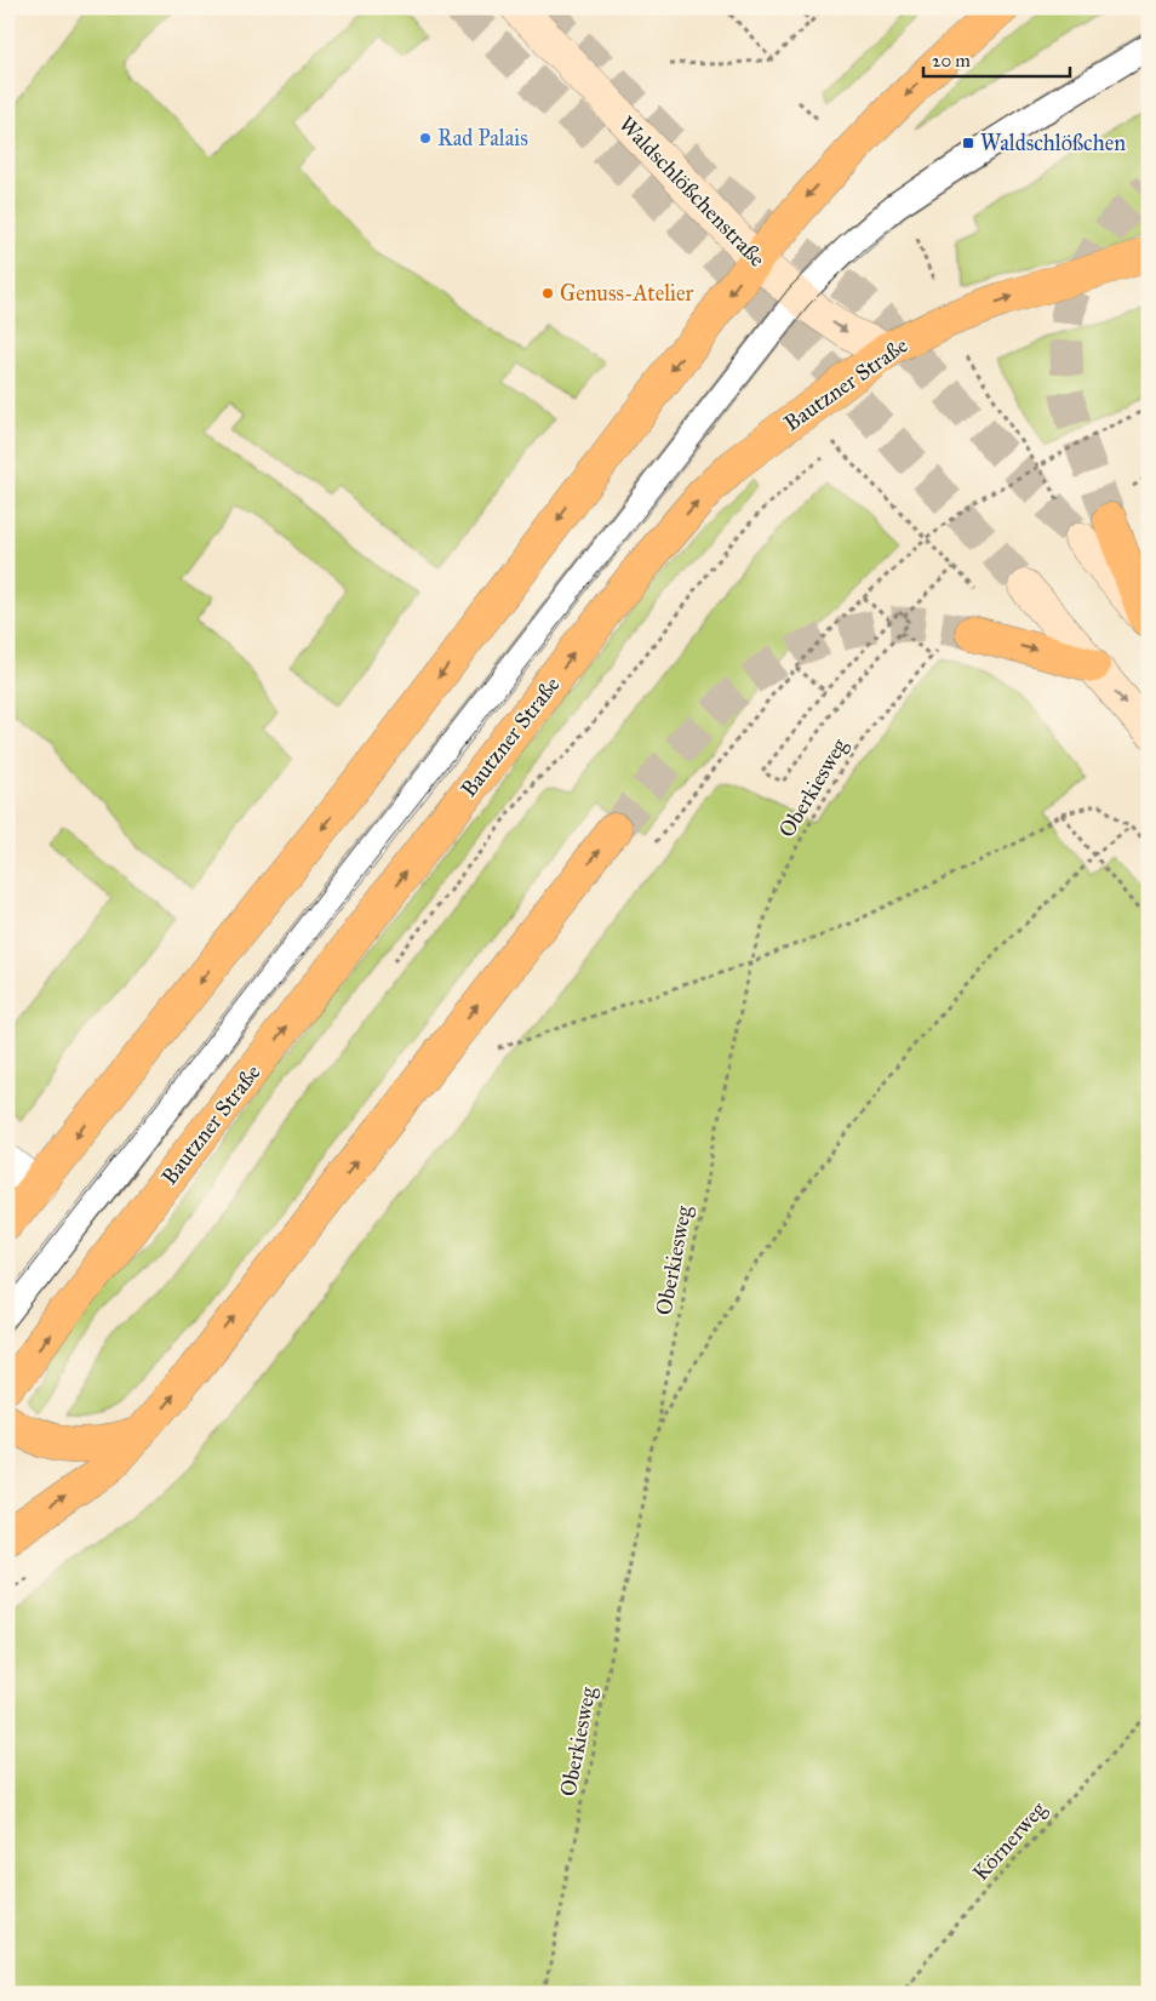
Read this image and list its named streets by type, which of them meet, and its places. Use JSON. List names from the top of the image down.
{
  "streets": {
    "main road": ["Waldschlößchenstraße", "Bautzner Straße"],
    "path": ["Oberkiesweg", "Körnerweg"]
  },
  "crossings": [
    ["Waldschlößchenstraße", "Bautzner Straße"]
  ],
  "places": {
    "other": ["Rad Palais", "Genuss-Atelier"],
    "transit": ["Waldschlößchen"]
  },
  "scale_bar": "20 m"
}
